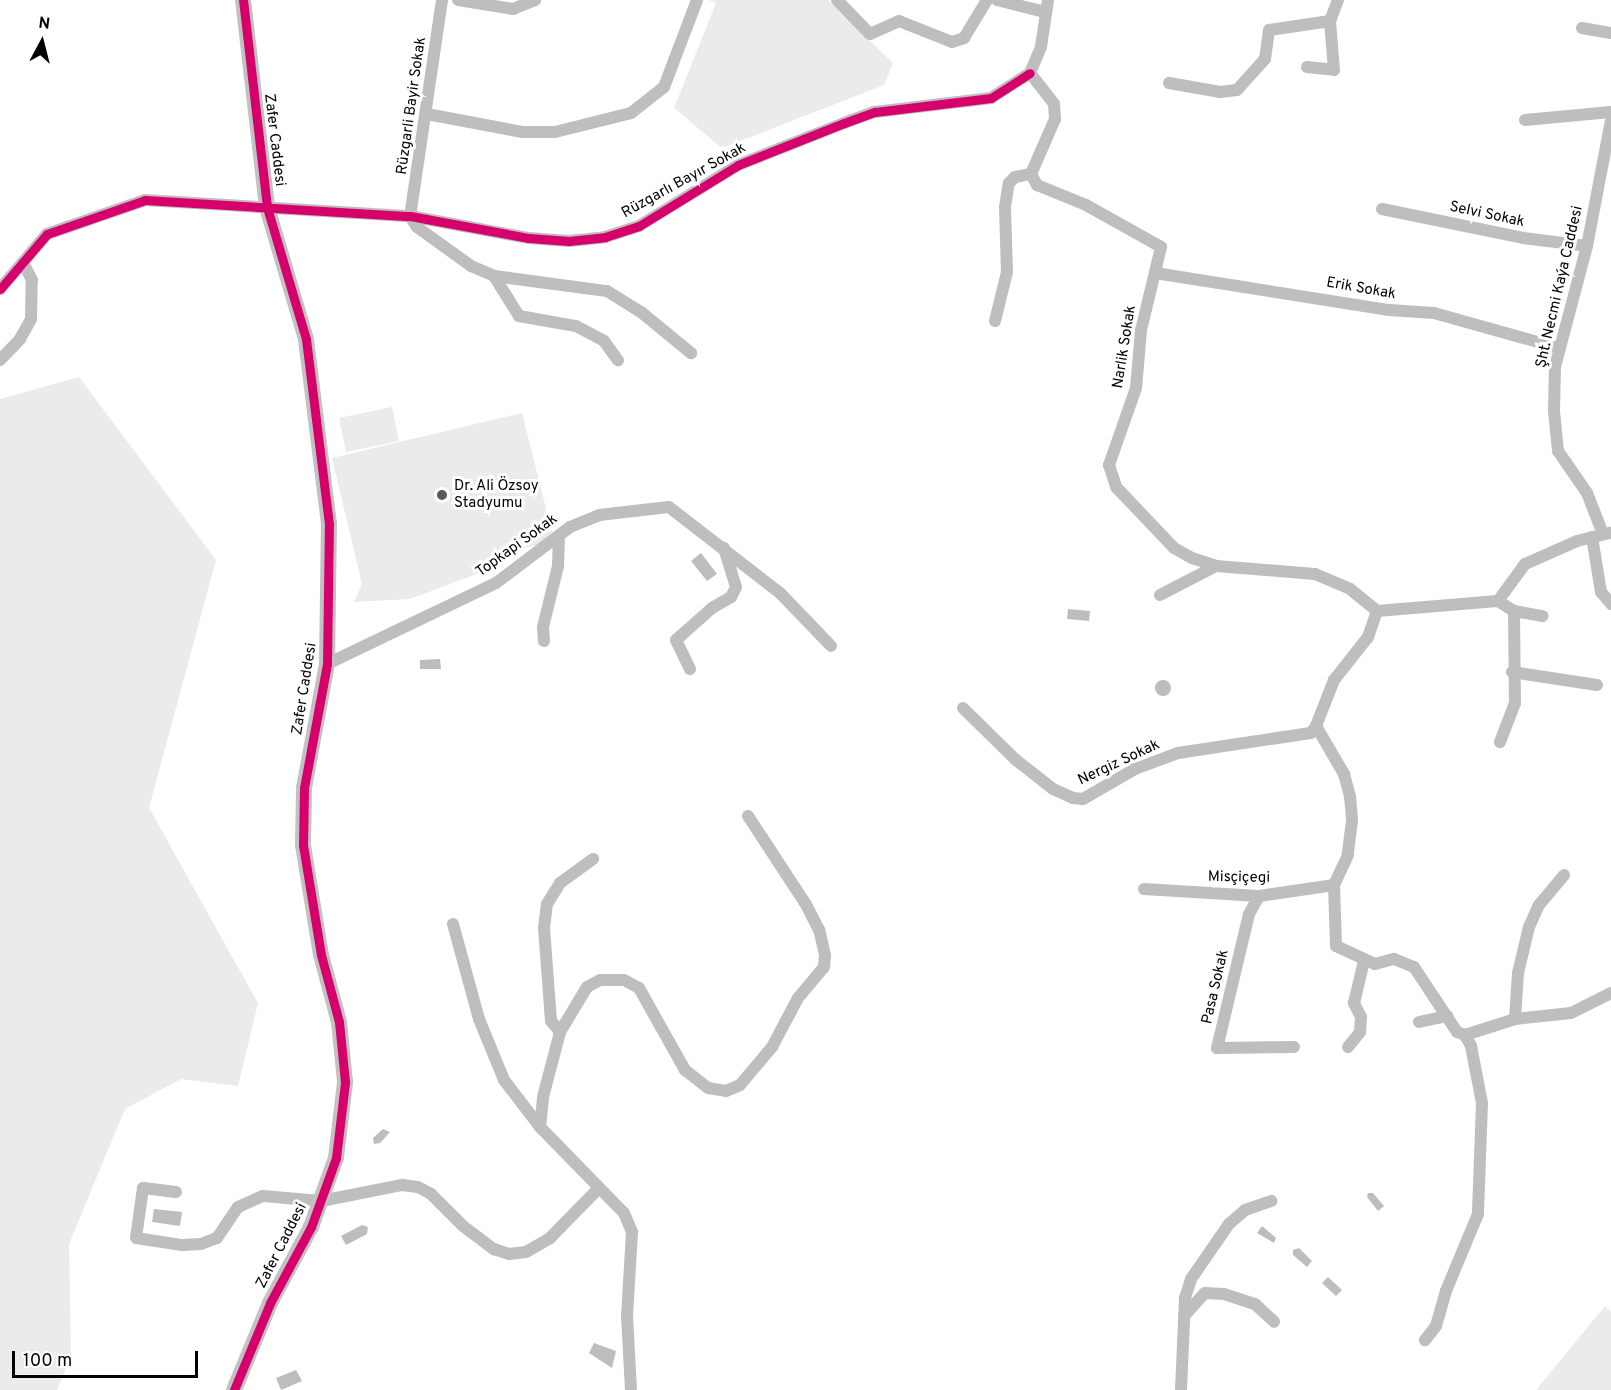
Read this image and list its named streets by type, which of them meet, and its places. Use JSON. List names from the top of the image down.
{
  "streets": {
    "street": [
      "Rüzgarli Bayir Sokak",
      "Zafer Caddesi",
      "Rüzgarlı Bayır Sokak",
      "Selvi Sokak",
      "Şht. Necmi Kaýa Caddesi",
      "Erik Sokak",
      "Narlik Sokak",
      "Topkapi Sokak",
      "Nergiz Sokak",
      "Misçiçegi",
      "Pasa Sokak"
    ]
  },
  "crossings": [
    ["Rüzgarli Bayir Sokak", "Rüzgarlı Bayır Sokak"],
    ["Zafer Caddesi", "Rüzgarlı Bayır Sokak"],
    ["Zafer Caddesi", "Topkapi Sokak"],
    ["Selvi Sokak", "Şht. Necmi Kaýa Caddesi"],
    ["Şht. Necmi Kaýa Caddesi", "Erik Sokak"],
    ["Erik Sokak", "Narlik Sokak"],
    ["Misçiçegi", "Pasa Sokak"]
  ],
  "places": ["Dr. Ali Özsoy Stadyumu"],
  "scale_bar": "100 m",
  "north": "top"
}
